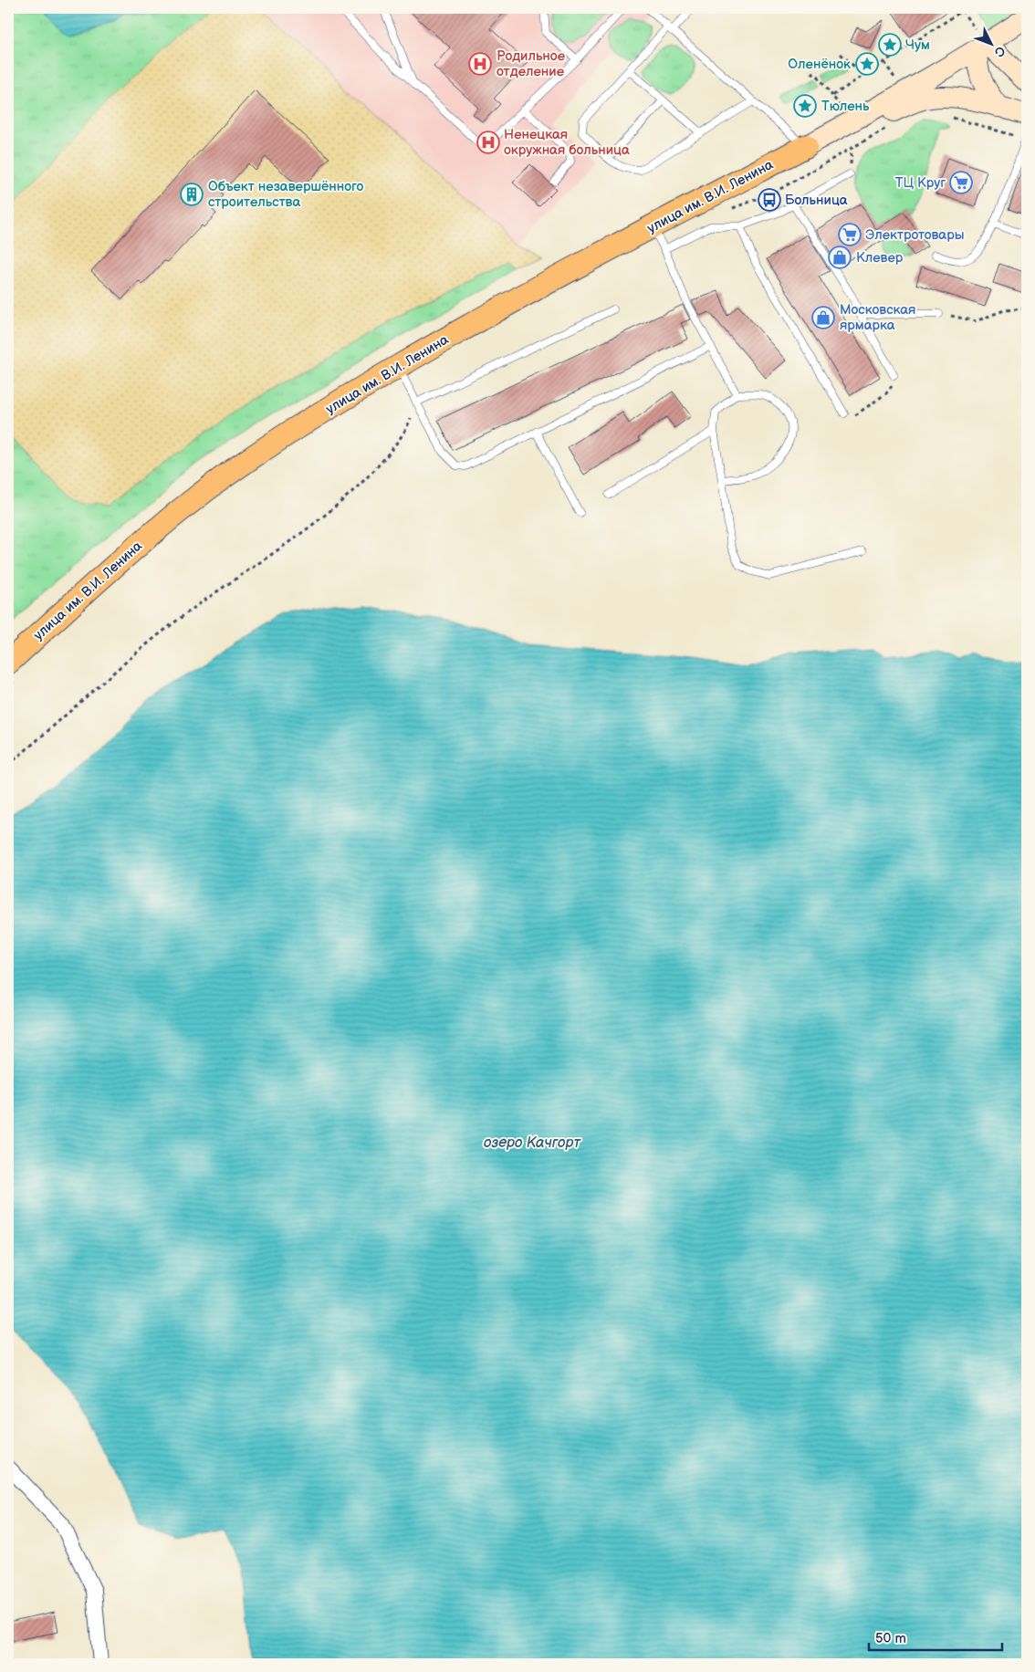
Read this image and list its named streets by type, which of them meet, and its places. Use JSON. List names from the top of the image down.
{
  "streets": {
    "main road": ["улица им. В.И. Ленина"]
  },
  "water": ["озеро Качгорт"],
  "places": {
    "place": ["Чум", "Оленёнок", "Тюлень"],
    "hospital": ["Родильное отделение", "Ненецкая окружная больница"],
    "supermarket": ["ТЦ Круг", "Электротовары"],
    "building": ["Объект незавершённого строительства"],
    "bus stop": ["Больница"],
    "shop": ["Клевер", "Московская ярмарка"]
  },
  "scale_bar": "50 m",
  "north": "bottom right"
}
